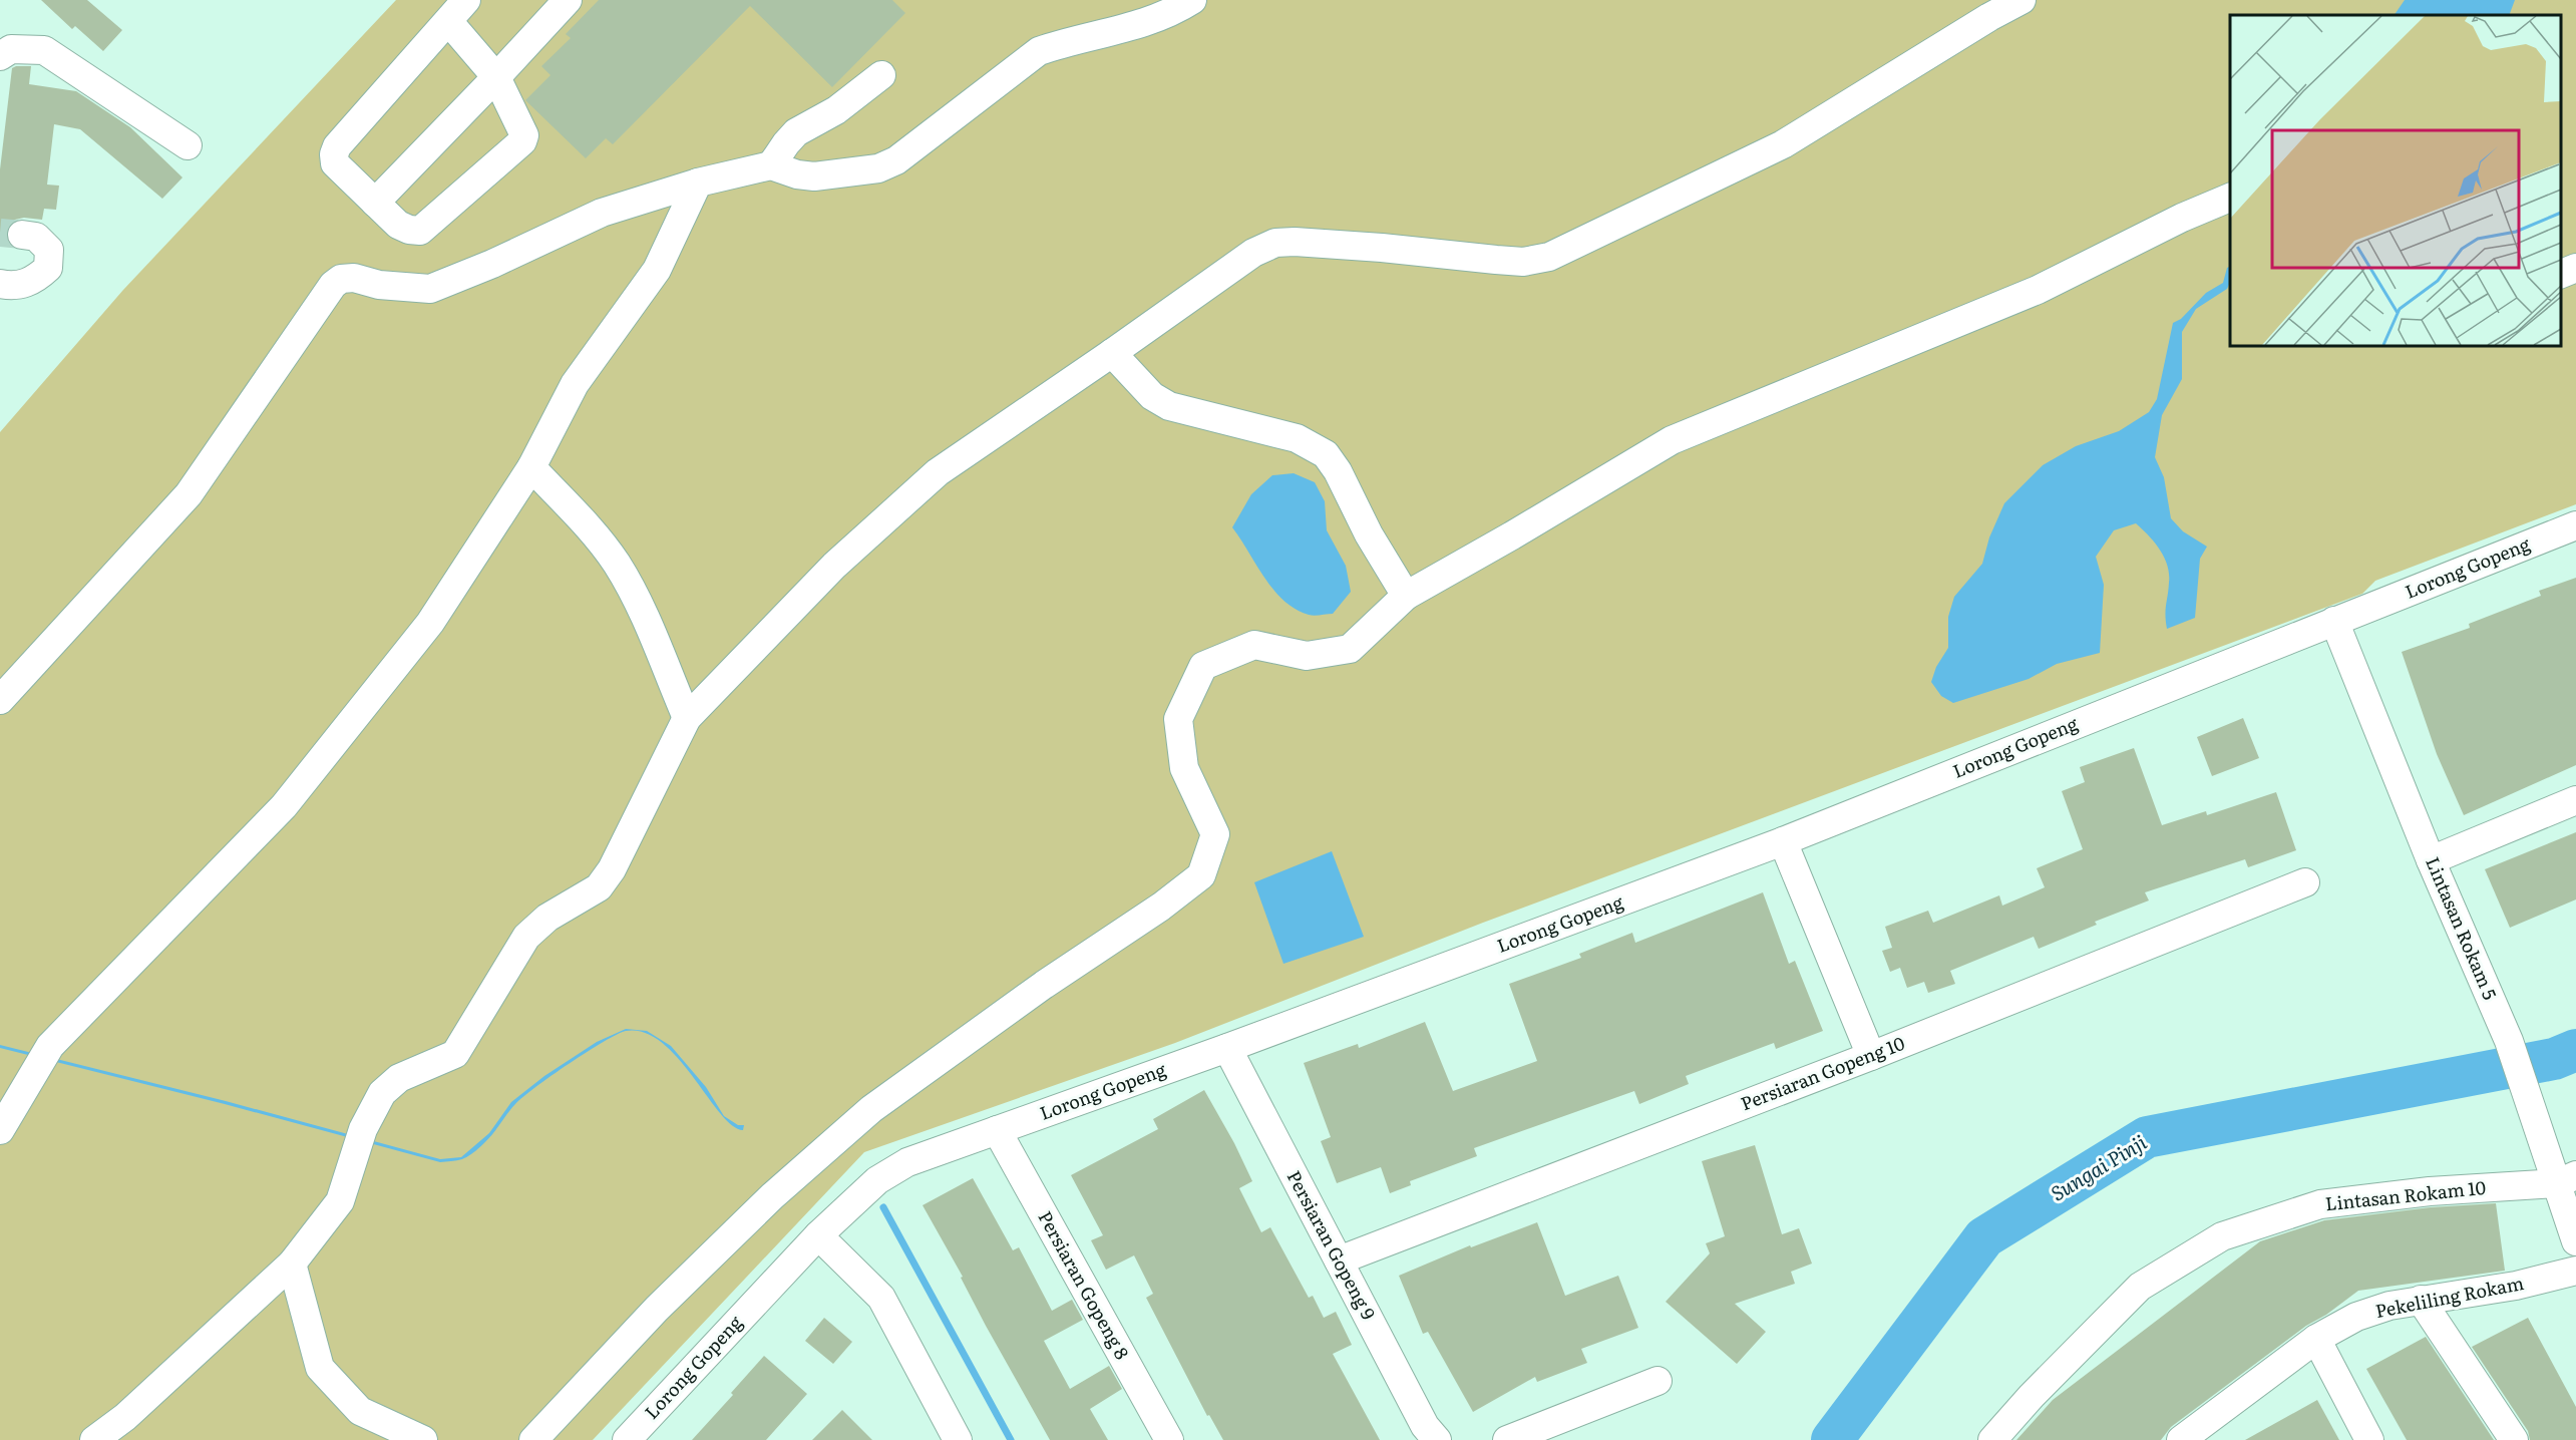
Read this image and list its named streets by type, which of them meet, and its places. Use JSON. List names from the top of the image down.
{
  "streets": {
    "street": [
      "Lorong Gopeng",
      "Lintasan Rokam 5",
      "Persiaran Gopeng 10",
      "Lintasan Rokam 10",
      "Persiaran Gopeng 9",
      "Persiaran Gopeng 8",
      "Pekeliling Rokam"
    ]
  },
  "crossings": [
    ["Lorong Gopeng", "Lintasan Rokam 5"],
    ["Lorong Gopeng", "Persiaran Gopeng 9"],
    ["Lorong Gopeng", "Persiaran Gopeng 8"],
    ["Lintasan Rokam 5", "Lintasan Rokam 10"],
    ["Persiaran Gopeng 10", "Persiaran Gopeng 9"]
  ],
  "water": ["Sungai Pinji"]
}
